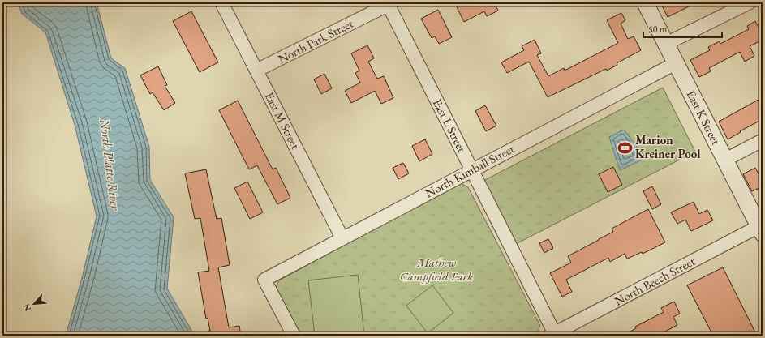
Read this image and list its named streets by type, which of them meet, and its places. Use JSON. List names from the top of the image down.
{
  "streets": {
    "street": [
      "North Park Street",
      "East K Street",
      "East M Street",
      "East L Street",
      "North Kimball Street",
      "North Beech Street"
    ]
  },
  "crossings": [
    ["North Park Street", "East M Street"],
    ["North Park Street", "East L Street"],
    ["East K Street", "North Kimball Street"],
    ["East K Street", "North Beech Street"],
    ["East M Street", "North Kimball Street"],
    ["East L Street", "North Kimball Street"],
    ["East L Street", "North Beech Street"]
  ],
  "water": ["North Platte River"],
  "parks": ["Mathew Campfield Park"],
  "places": {
    "sports": ["Marion Kreiner Pool"]
  },
  "scale_bar": "50 m",
  "north": "bottom left"
}
